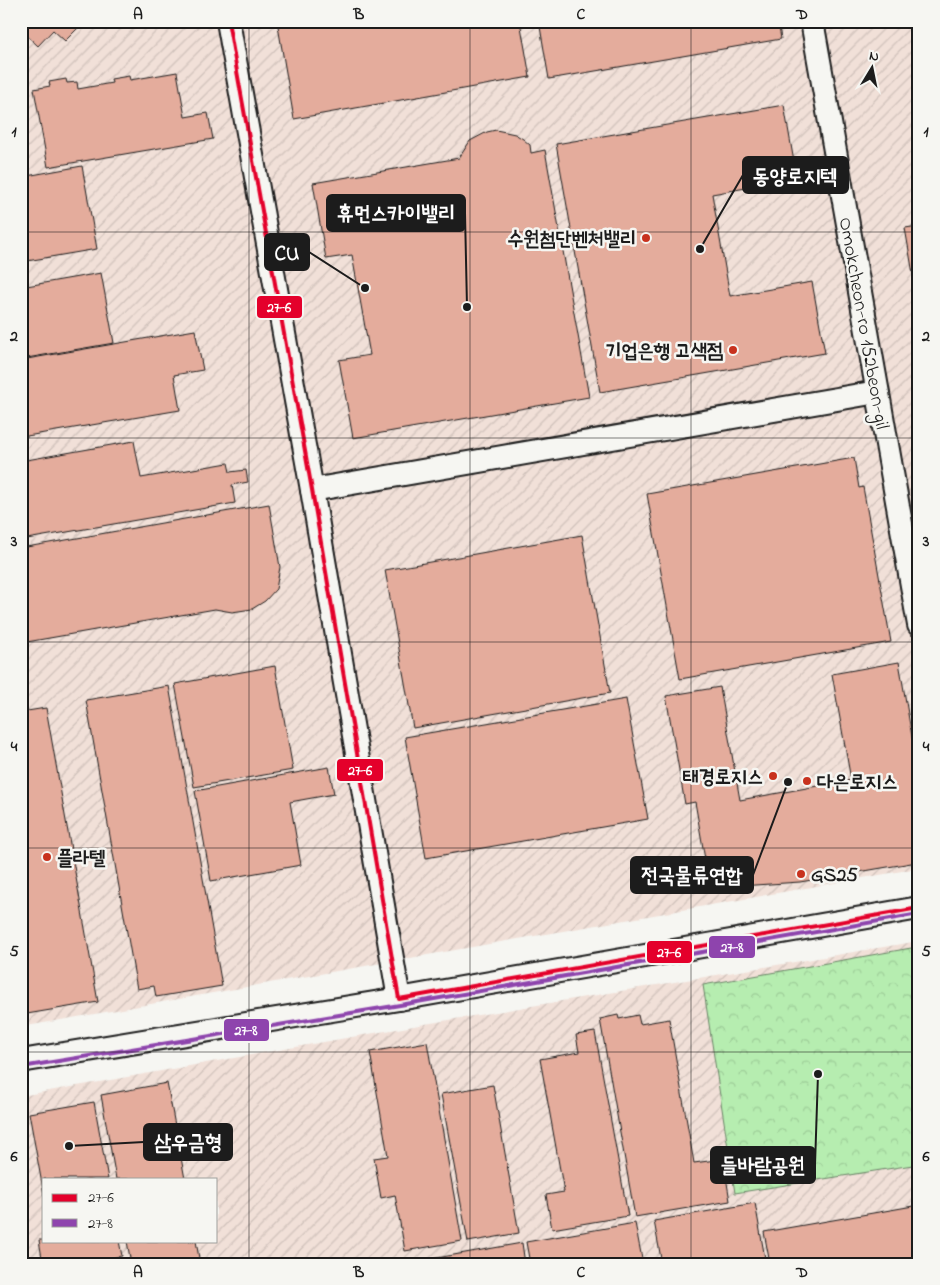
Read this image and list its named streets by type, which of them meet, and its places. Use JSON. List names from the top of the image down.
{
  "streets": {
    "street": ["Omokcheon-ro 152beon-gil"]
  },
  "places": [
    "수원첨단벤처밸리",
    "동양로지텍",
    "CU",
    "휴먼스카이밸리",
    "기업은행 고색점",
    "태경로지스",
    "다은로지스",
    "전국물류연합",
    "플라텔",
    "GS25",
    "들바람공원",
    "삼우금형"
  ],
  "lines": ["transit line 27-6", "transit line 27-8"],
  "legend": ["27-6", "27-8"],
  "north": "top",
  "grid": {
    "columns": [
      "A",
      "B",
      "C",
      "D"
    ],
    "rows": [
      "1",
      "2",
      "3",
      "4",
      "5",
      "6"
    ]
  }
}
